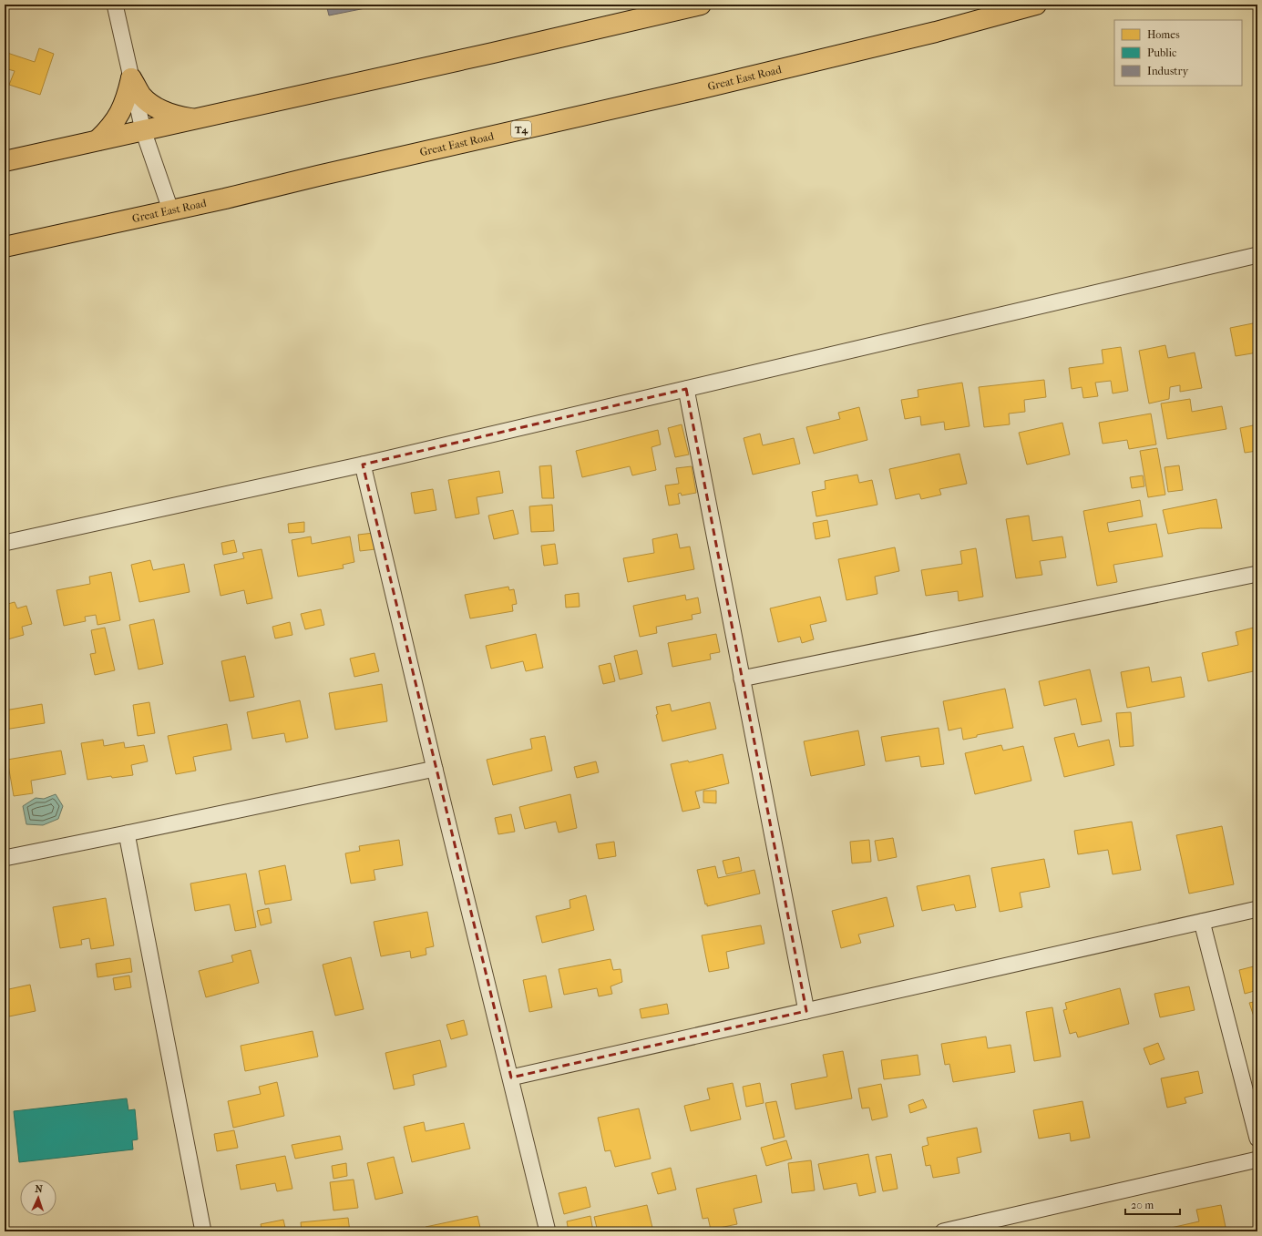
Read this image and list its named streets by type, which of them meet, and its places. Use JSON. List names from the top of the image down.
{
  "streets": {
    "main road": ["Great East Road", "T4"]
  },
  "legend": ["Homes", "Public", "Industry"],
  "scale_bar": "20 m",
  "north": "top"
}
